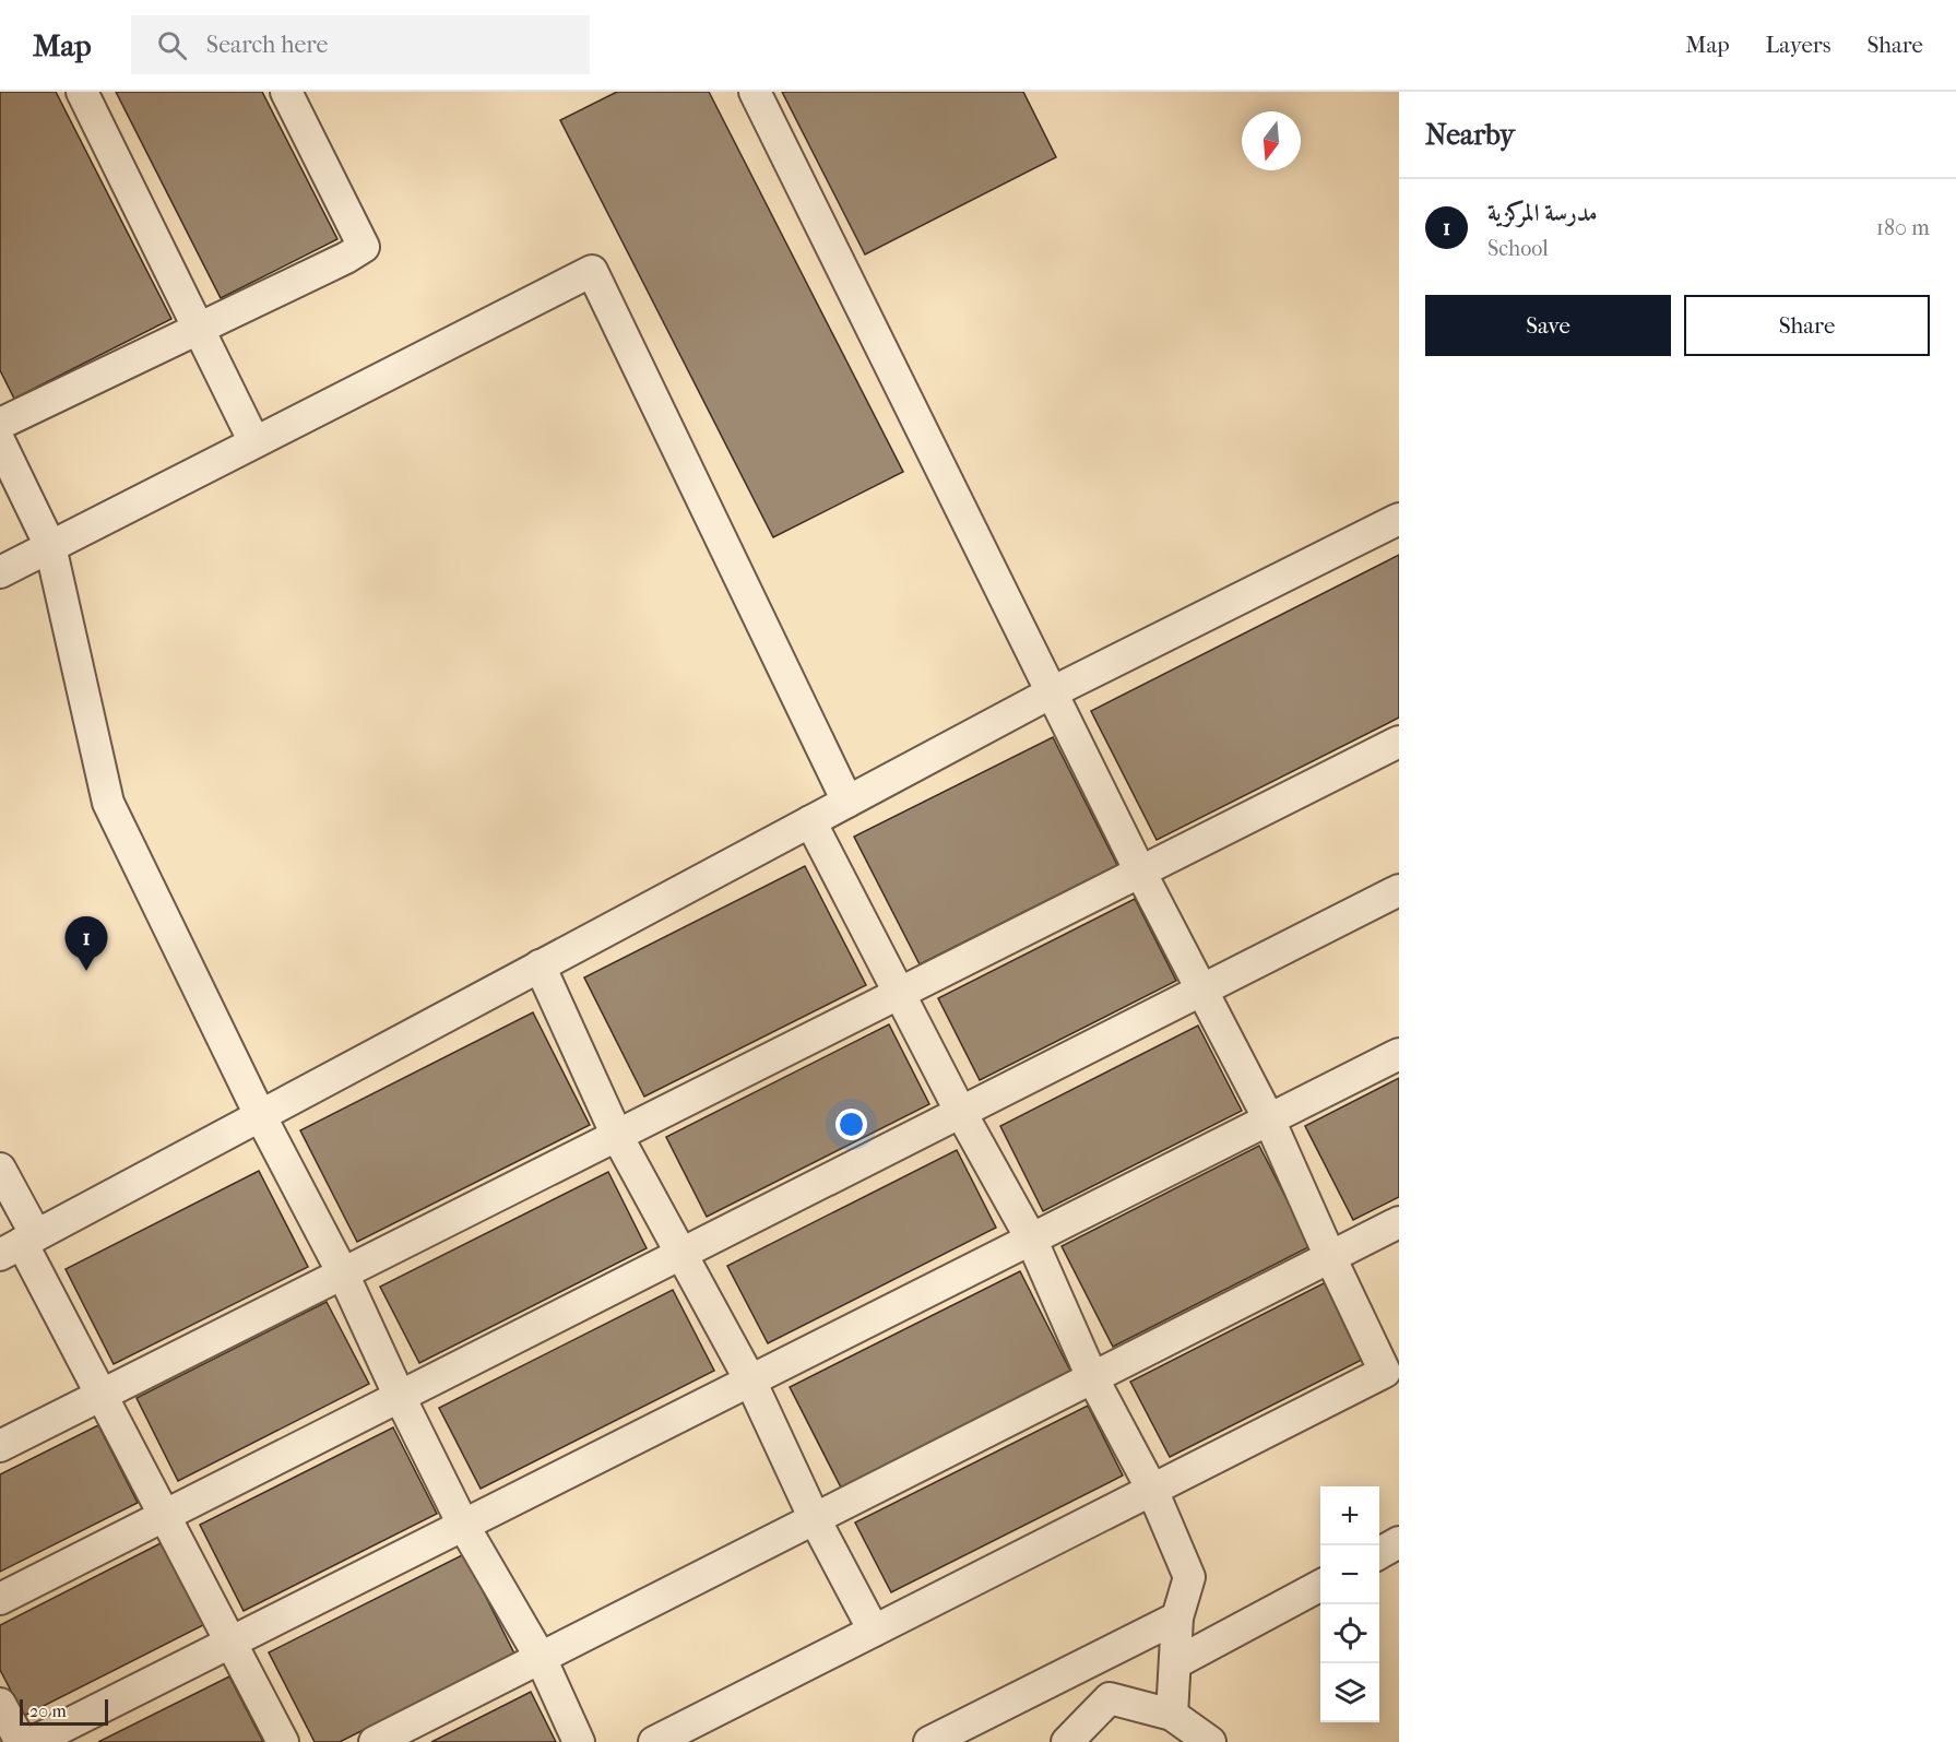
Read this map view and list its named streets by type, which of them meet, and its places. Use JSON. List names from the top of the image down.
{
  "scale_bar": "20 m",
  "north": "bottom",
  "page": {
    "header": "Map",
    "search": "Search here",
    "nav": ["Map", "Layers", "Share"],
    "heading": "Nearby",
    "list": [
      {
        "mark": "1",
        "name": "مدرسة المركزية",
        "note": "School",
        "value": "180 m"
      }
    ],
    "buttons": ["Save", "Share"],
    "pins": "1",
    "map_buttons": ["+", "−"],
    "scale": "20 m"
  }
}
